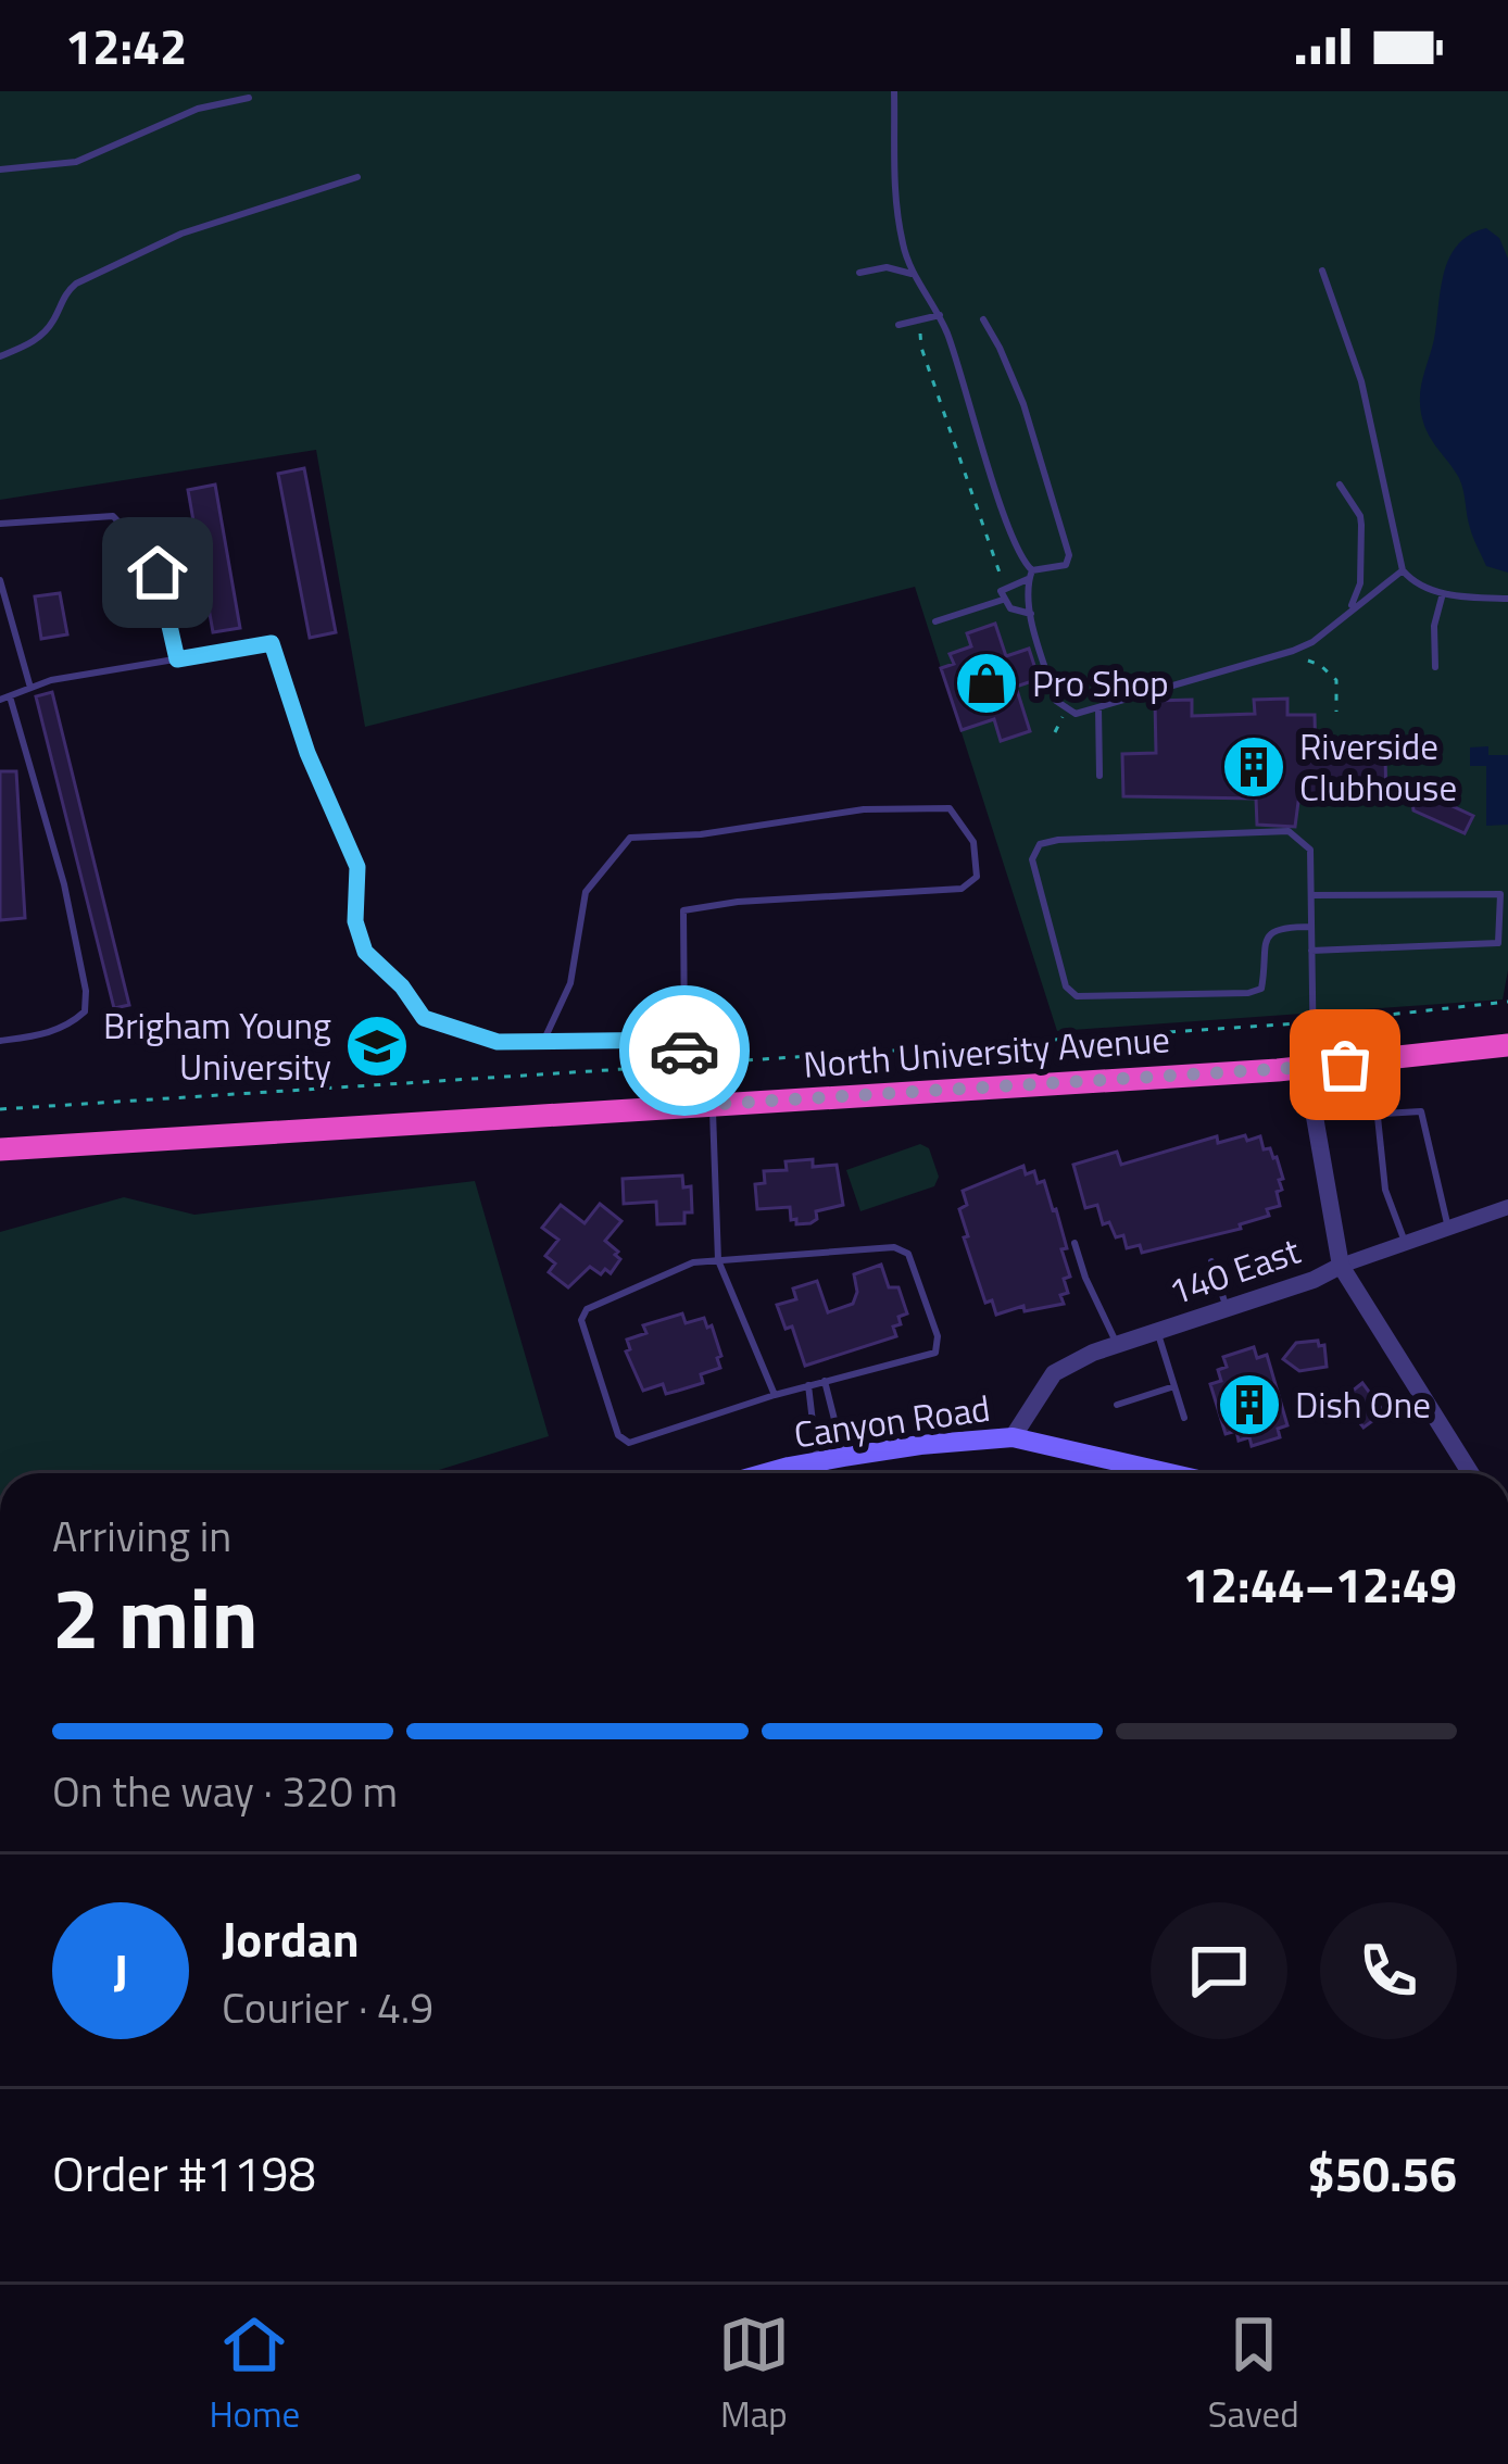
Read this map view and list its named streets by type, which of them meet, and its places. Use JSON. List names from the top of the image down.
{
  "streets": {
    "highway": ["North University Avenue"],
    "main road": ["Canyon Road"],
    "street": ["140 East"]
  },
  "crossings": [
    ["140 East", "Canyon Road"]
  ],
  "places": {
    "shop": ["Pro Shop"],
    "building": ["Riverside Clubhouse", "Dish One"],
    "school or university": ["Brigham Young University"]
  },
  "page": {
    "status": "12:42",
    "heading": ["2 min", "Arriving in", "12:44–12:49"],
    "panel": [
      "Jordan",
      "Courier · 4.9",
      "Order #1198",
      "$50.56"
    ],
    "bar": "On the way · 320 m",
    "round": "J",
    "tabs": ["Home", "Map", "Saved"]
  }
}
